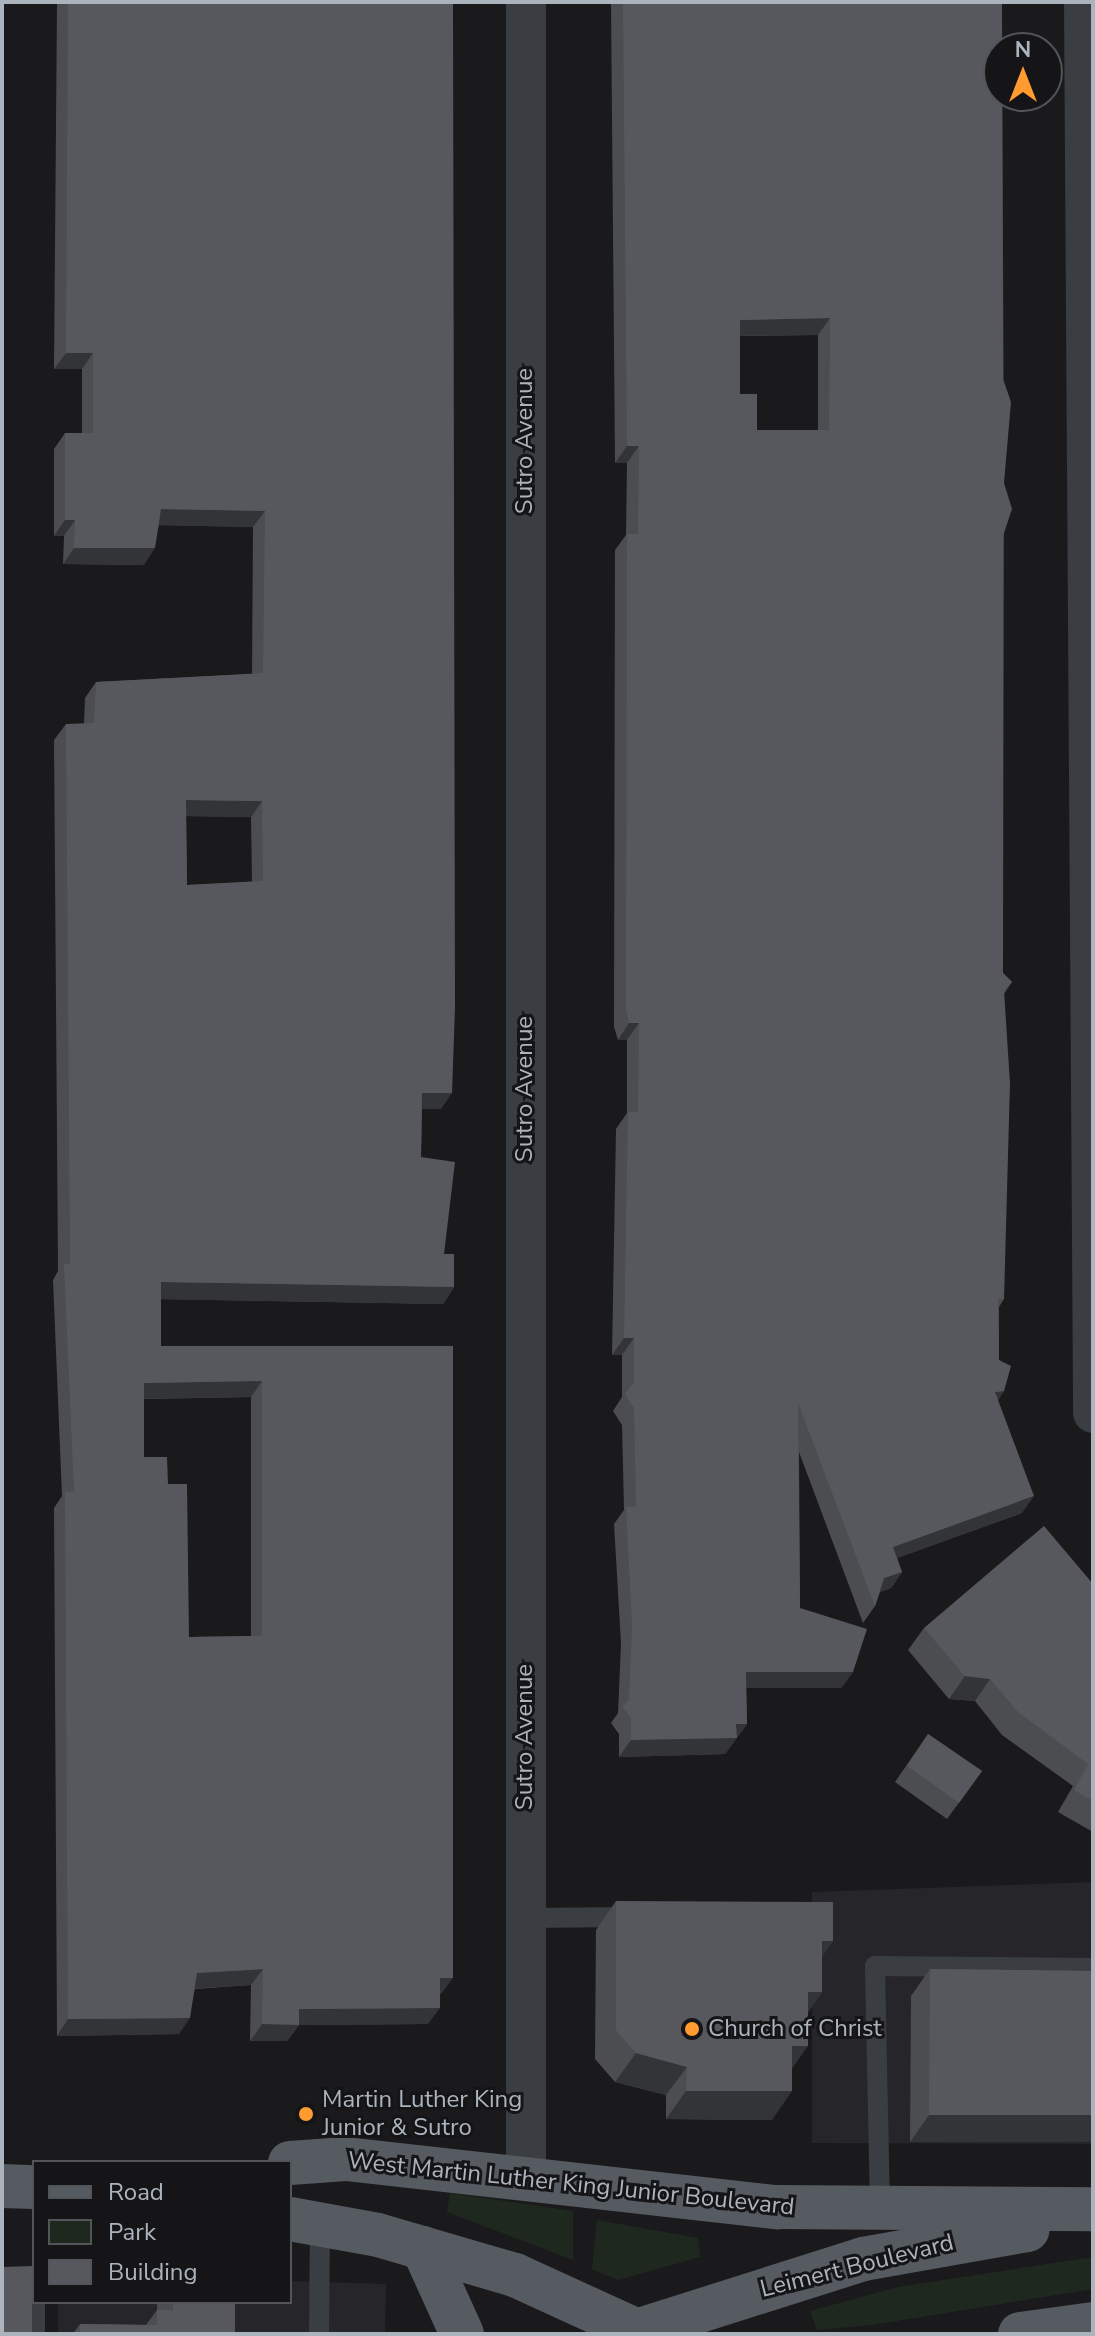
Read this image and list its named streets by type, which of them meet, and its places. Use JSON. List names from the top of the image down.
{
  "streets": {
    "main road": ["West Martin Luther King Junior Boulevard", "Leimert Boulevard"],
    "street": ["Sutro Avenue"]
  },
  "crossings": [
    ["Sutro Avenue", "West Martin Luther King Junior Boulevard"]
  ],
  "places": ["Church of Christ", "Martin Luther King Junior & Sutro"],
  "legend": ["Road", "Park", "Building"],
  "north": "top"
}
